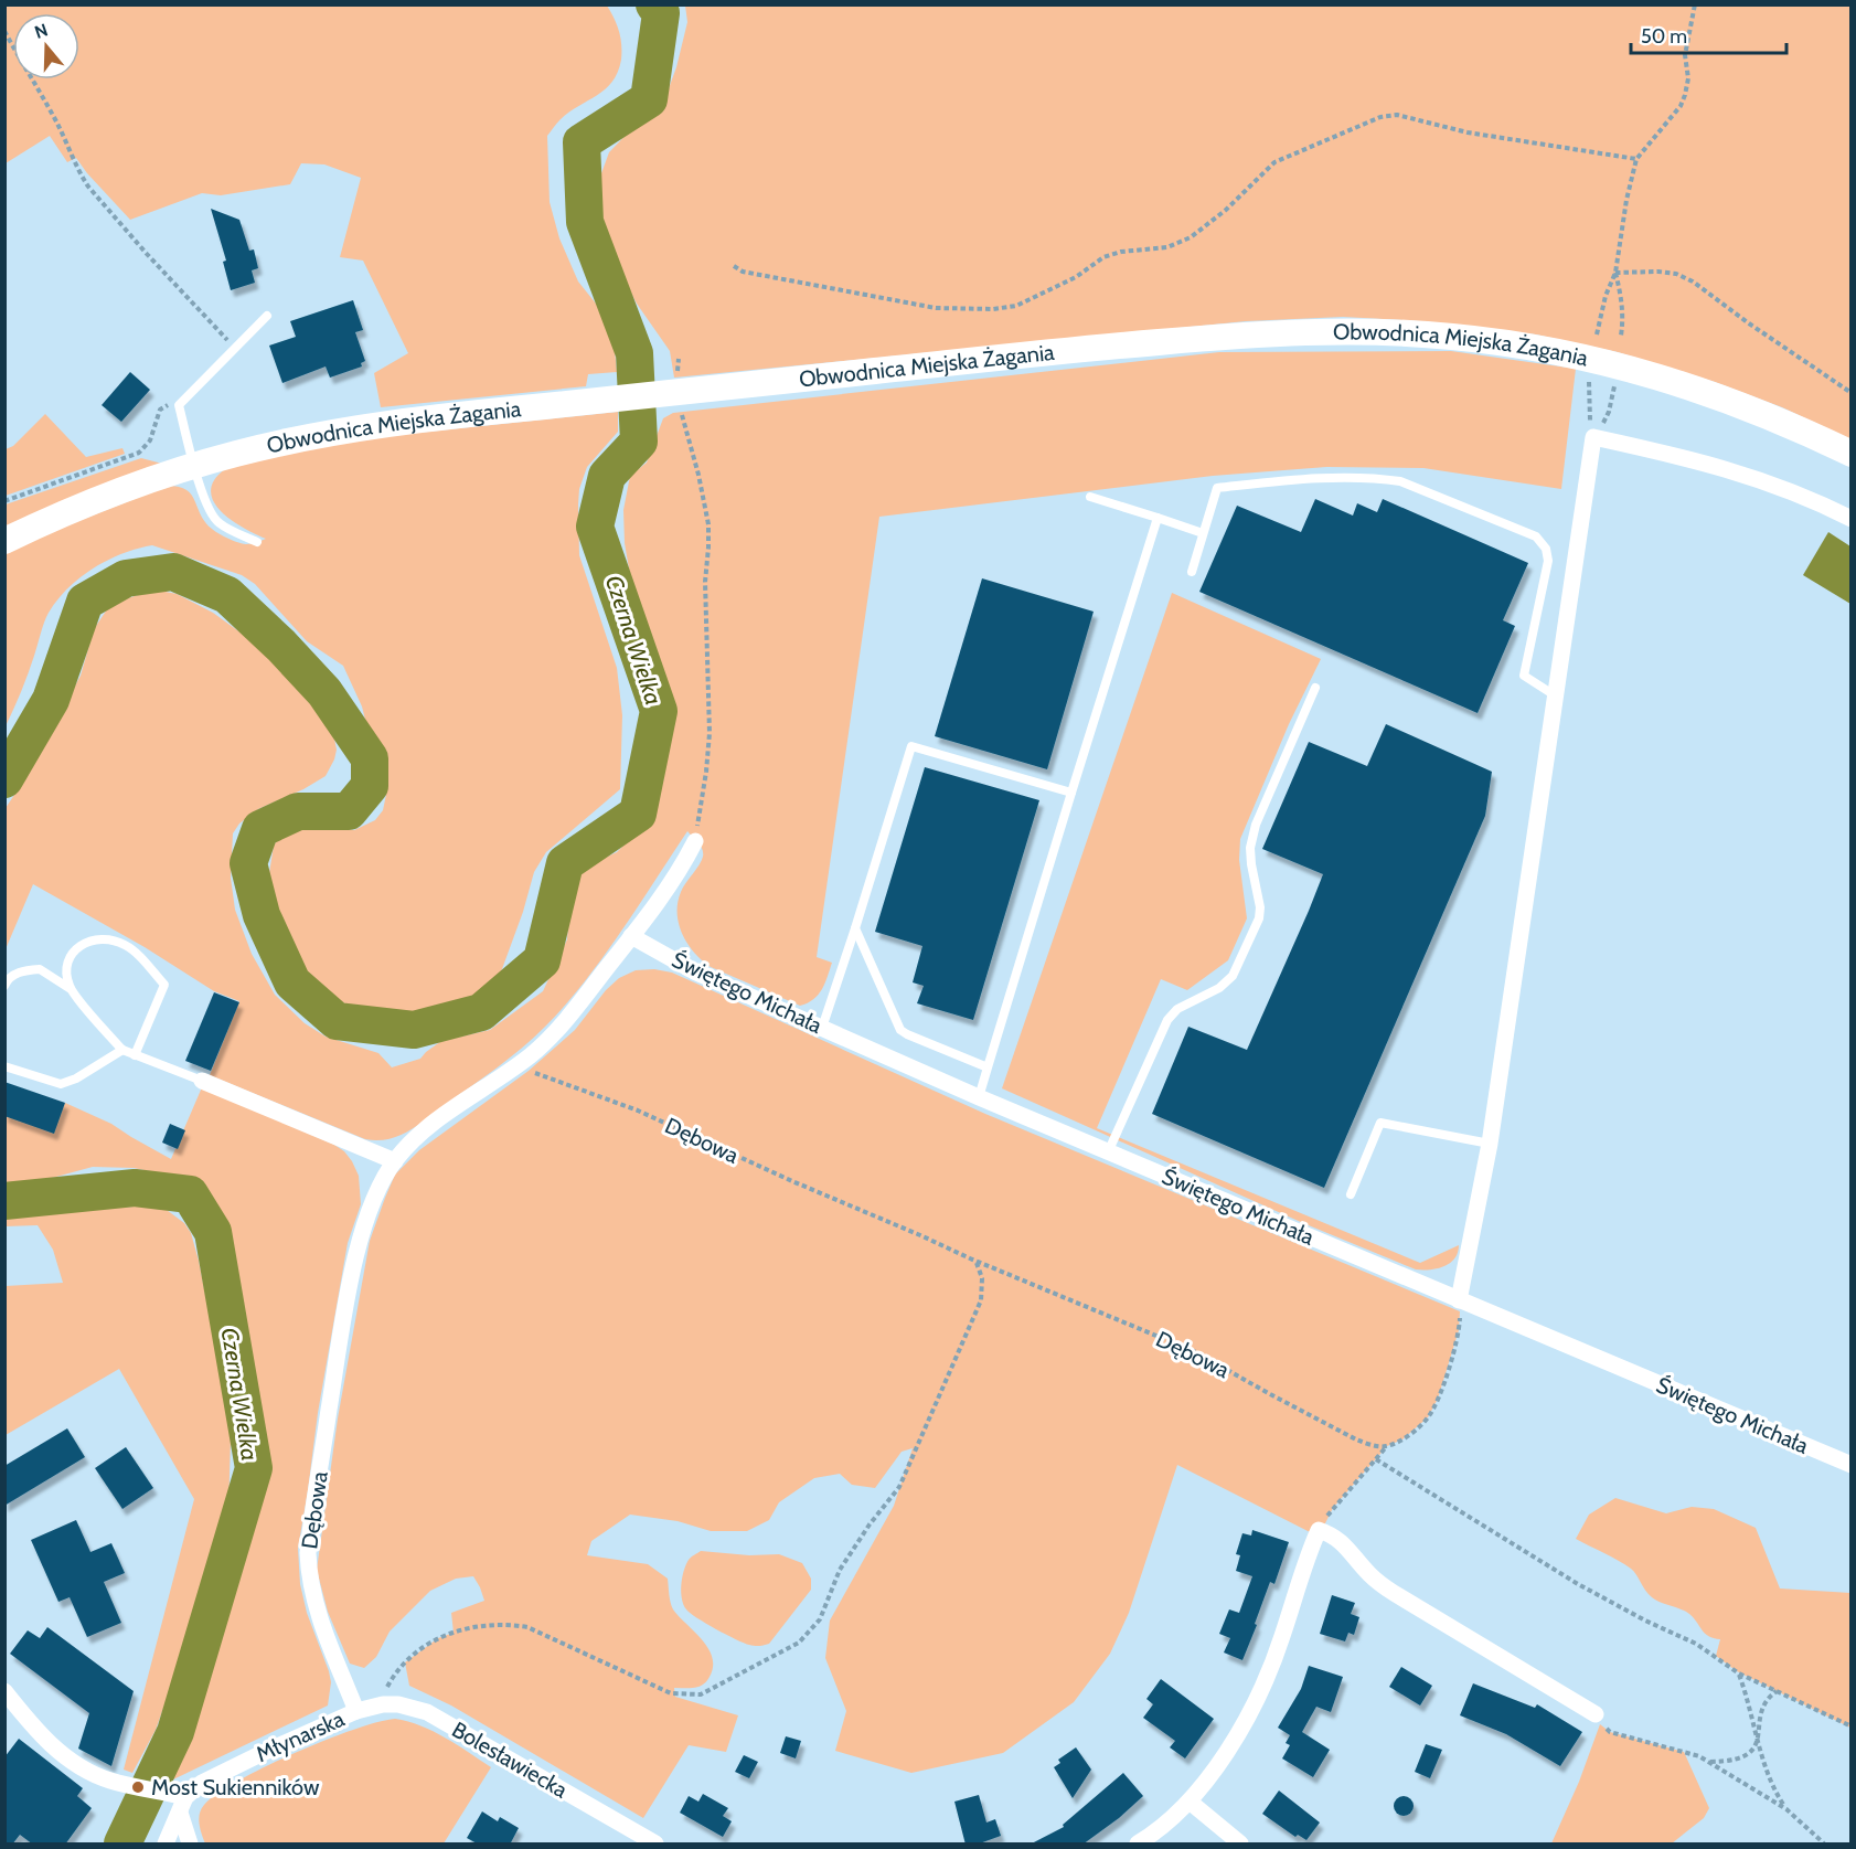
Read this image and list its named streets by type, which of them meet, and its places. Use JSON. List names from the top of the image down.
{
  "streets": {
    "main road": ["Obwodnica Miejska Żagania"],
    "street": [
      "Świętego Michała",
      "Dębowa",
      "Młynarska",
      "Bolesławiecka"
    ]
  },
  "crossings": [
    ["Dębowa", "Młynarska"],
    ["Dębowa", "Bolesławiecka"],
    ["Młynarska", "Bolesławiecka"]
  ],
  "water": ["Czerna Wielka"],
  "places": ["Most Sukienników"],
  "scale_bar": "50 m",
  "north": "top"
}
